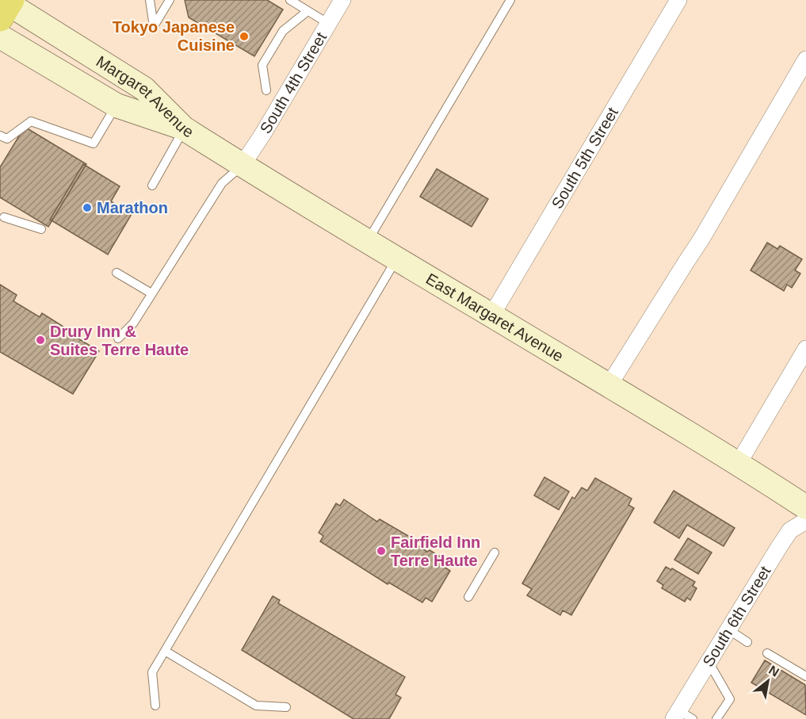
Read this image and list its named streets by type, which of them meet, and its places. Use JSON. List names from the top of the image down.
{
  "streets": {
    "main road": ["Margaret Avenue", "East Margaret Avenue"],
    "street": ["South 4th Street", "South 5th Street", "South 6th Street"]
  },
  "crossings": [
    ["South 4th Street", "East Margaret Avenue"],
    ["Margaret Avenue", "East Margaret Avenue"],
    ["South 5th Street", "East Margaret Avenue"]
  ],
  "places": [
    "Tokyo Japanese Cuisine",
    "Marathon",
    "Drury Inn & Suites Terre Haute",
    "Fairfield Inn Terre Haute"
  ],
  "north": "top right"
}
